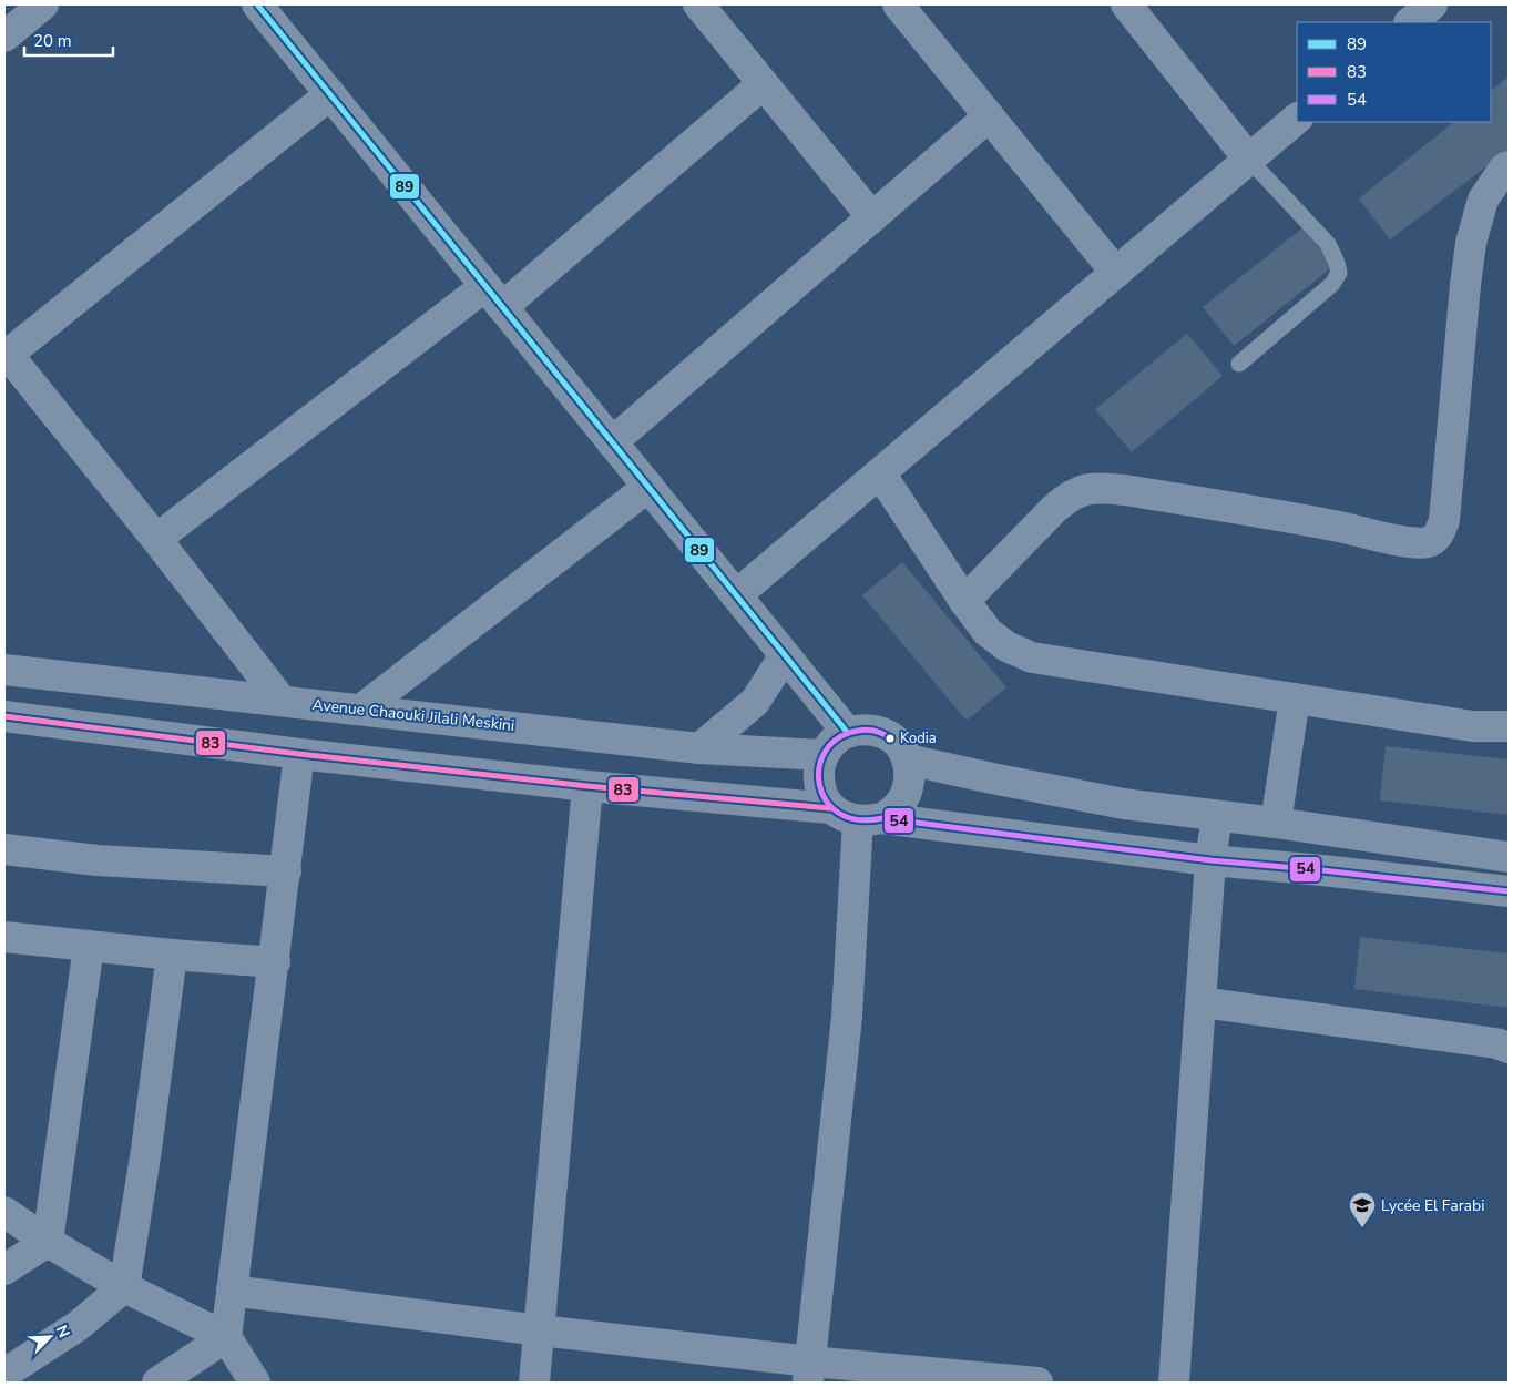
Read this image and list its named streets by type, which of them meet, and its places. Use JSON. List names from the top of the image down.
{
  "streets": {
    "street": ["Avenue Chaouki Jilali Meskini"]
  },
  "places": {
    "other": ["Kodia"],
    "school or university": ["Lycée El Farabi"]
  },
  "lines": ["transit line 89", "transit line 83", "transit line 54"],
  "legend": ["89", "83", "54"],
  "scale_bar": "20 m",
  "north": "top right"
}
